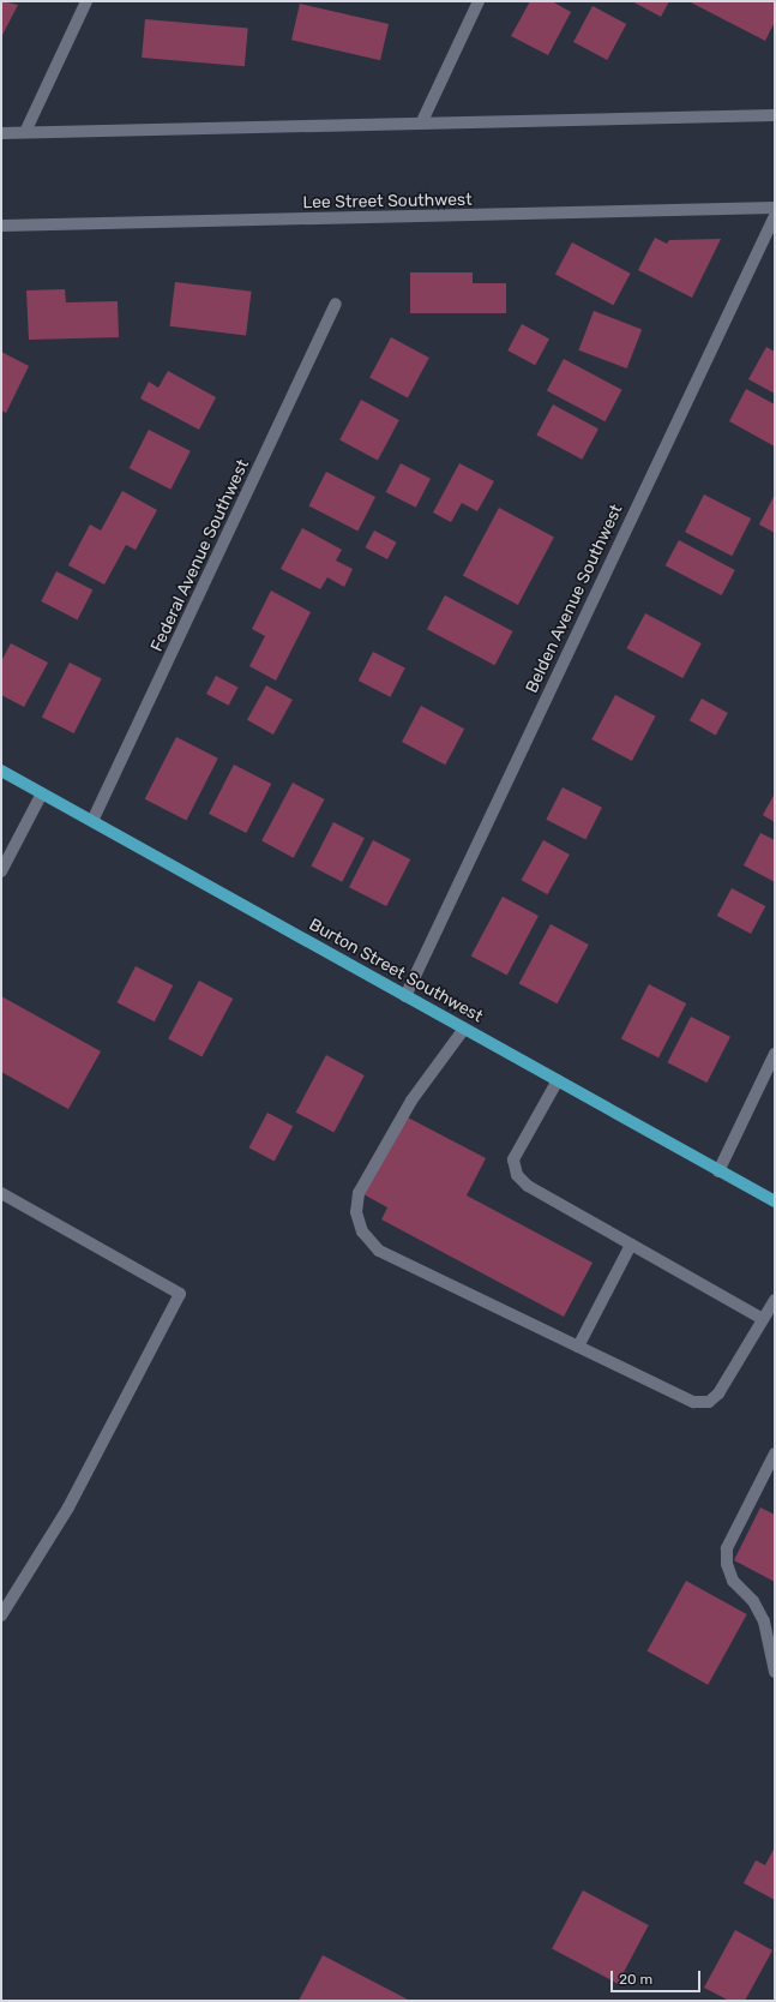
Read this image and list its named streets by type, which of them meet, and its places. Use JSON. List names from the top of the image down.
{
  "streets": {
    "main road": ["Burton Street Southwest"],
    "street": ["Lee Street Southwest", "Federal Avenue Southwest", "Belden Avenue Southwest"]
  },
  "crossings": [
    ["Federal Avenue Southwest", "Burton Street Southwest"],
    ["Belden Avenue Southwest", "Burton Street Southwest"]
  ],
  "scale_bar": "20 m"
}
